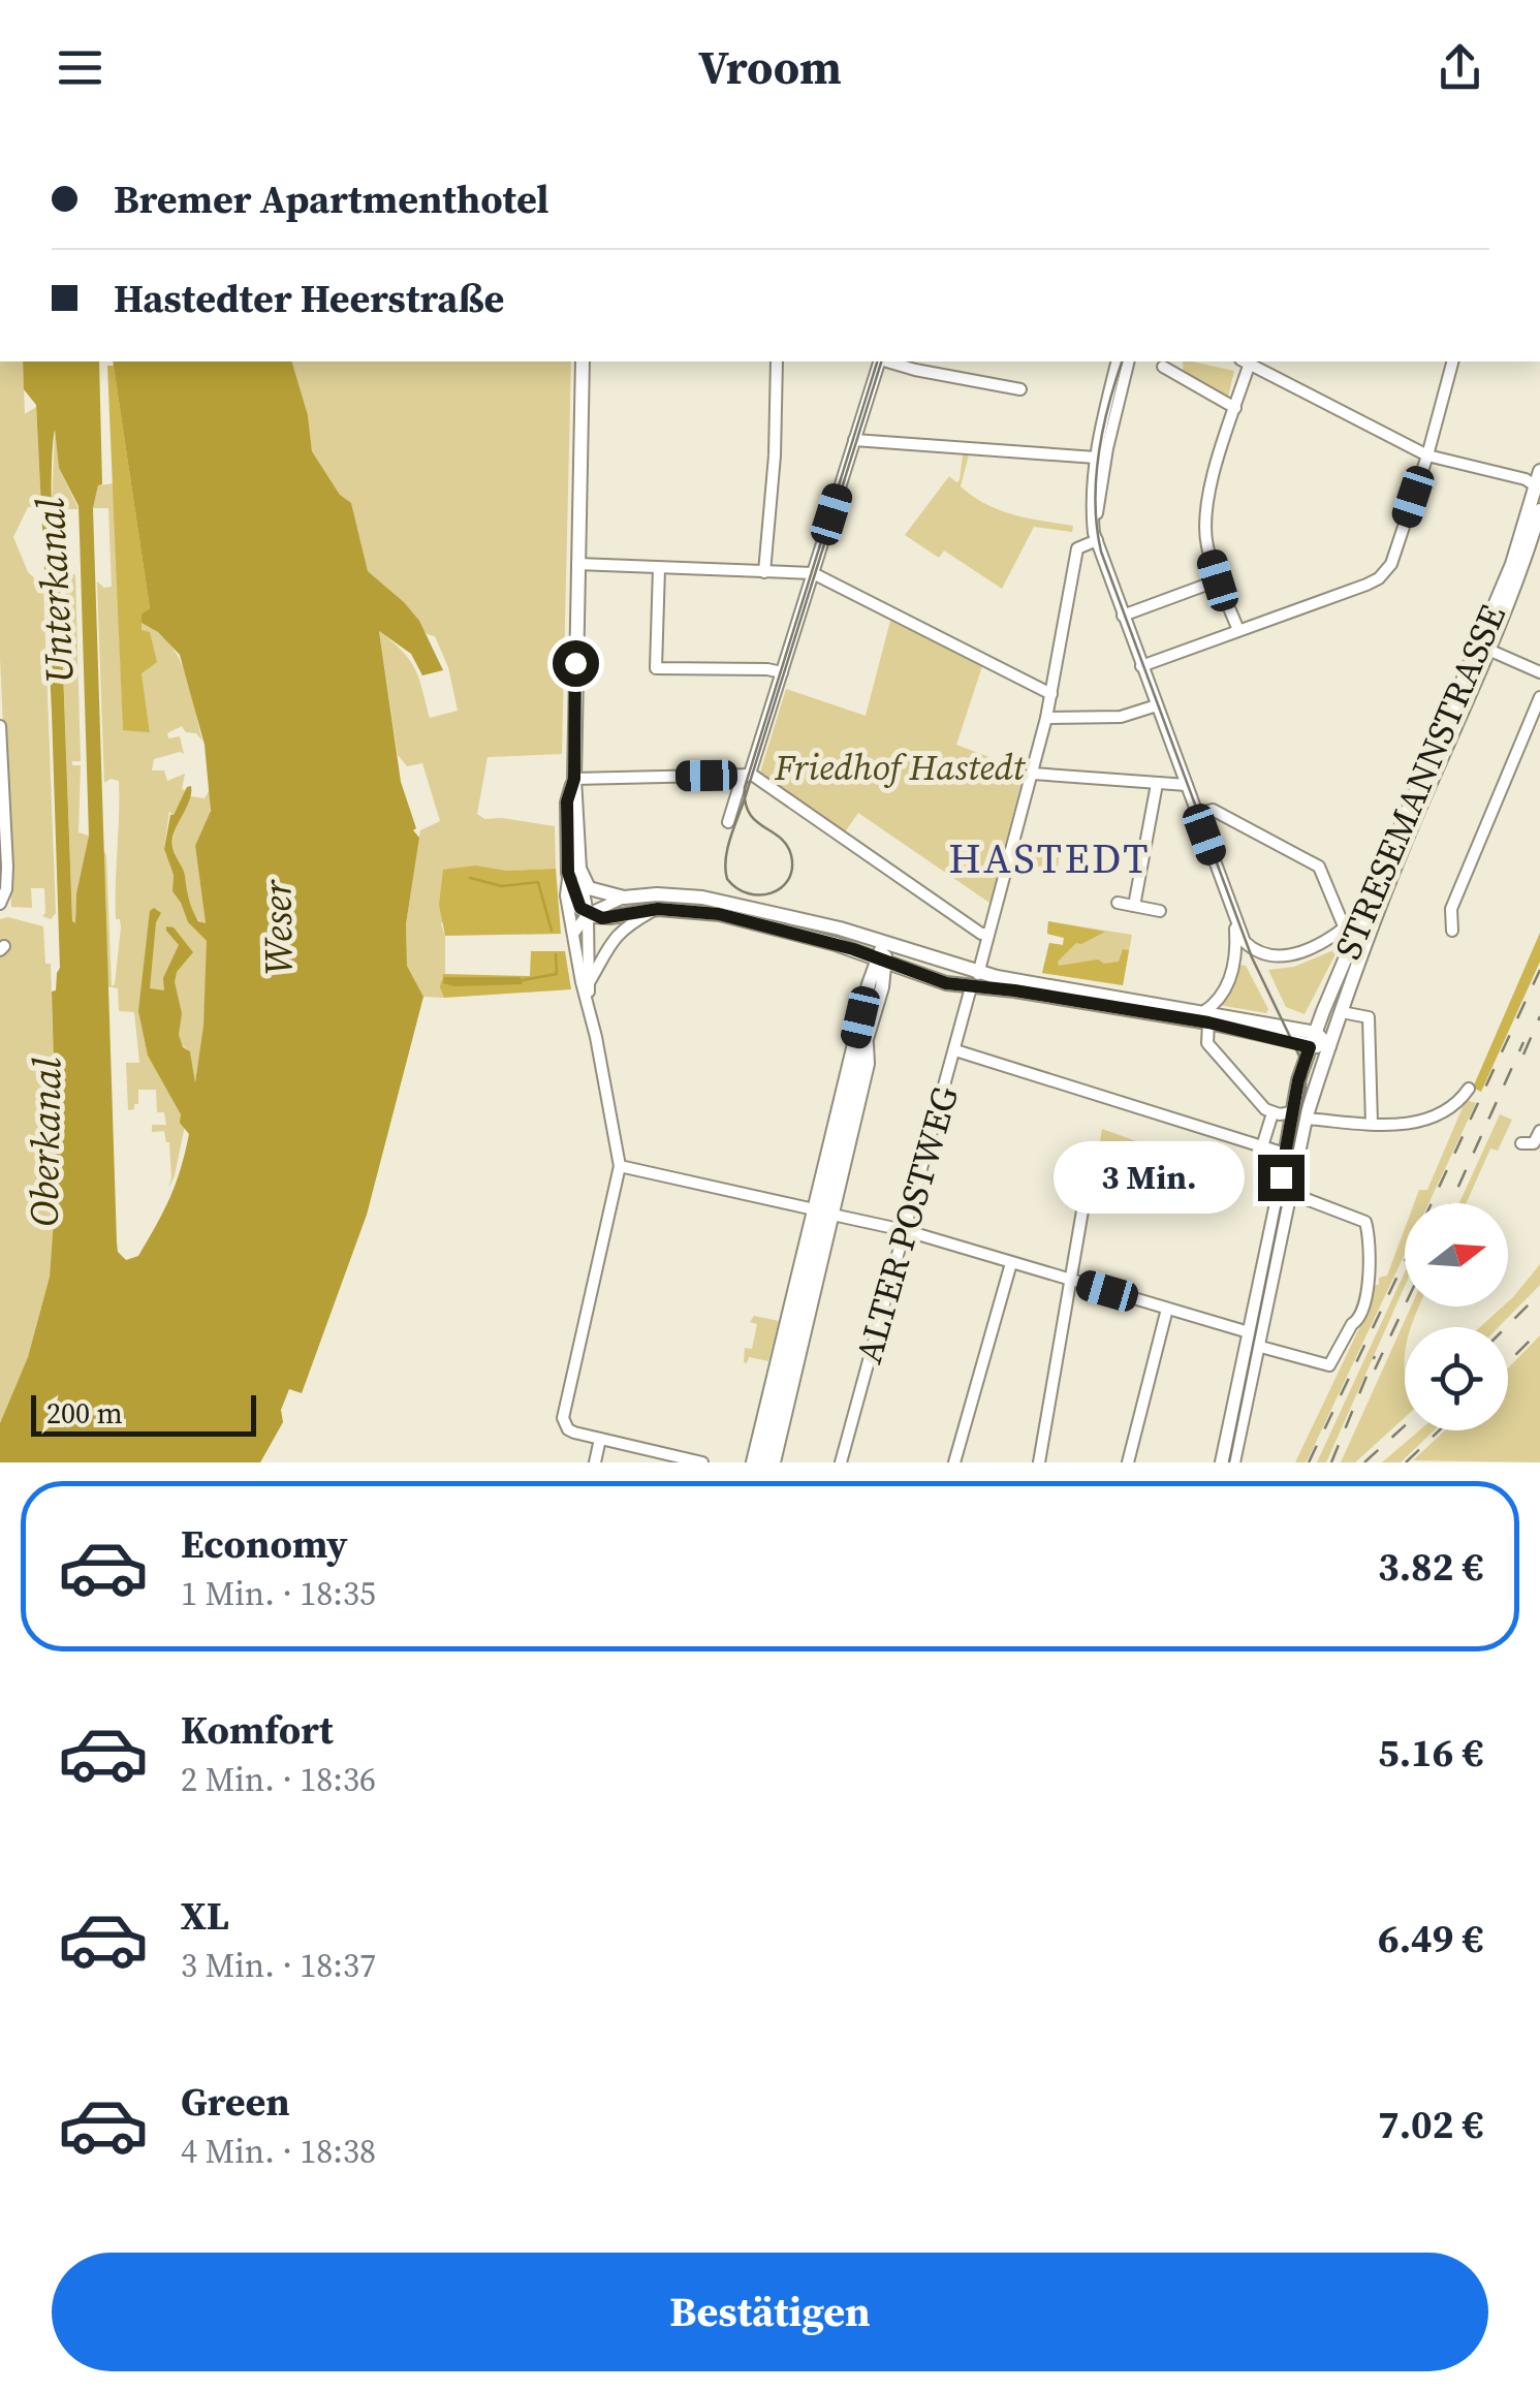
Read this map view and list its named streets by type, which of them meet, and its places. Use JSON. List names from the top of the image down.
{
  "streets": {
    "main road": ["STRESEMANNSTRASSE"],
    "street": ["ALTER POSTWEG"]
  },
  "districts": ["HASTEDT"],
  "water": ["Unterkanal", "Weser", "Oberkanal"],
  "parks": ["Friedhof Hastedt"],
  "scale_bar": "200 m",
  "north": "right",
  "page": {
    "header": "Vroom",
    "banner": ["Bremer Apartmenthotel", "Hastedter Heerstraße"],
    "bubble": "3 Min.",
    "scale": "200 m",
    "list": [
      {
        "name": "Economy",
        "note": "1 Min. · 18:35",
        "value": "3.82 €"
      },
      {
        "name": "Komfort",
        "note": "2 Min. · 18:36",
        "value": "5.16 €"
      },
      {
        "name": "XL",
        "note": "3 Min. · 18:37",
        "value": "6.49 €"
      },
      {
        "name": "Green",
        "note": "4 Min. · 18:38",
        "value": "7.02 €"
      }
    ],
    "buttons": "Bestätigen"
  }
}
